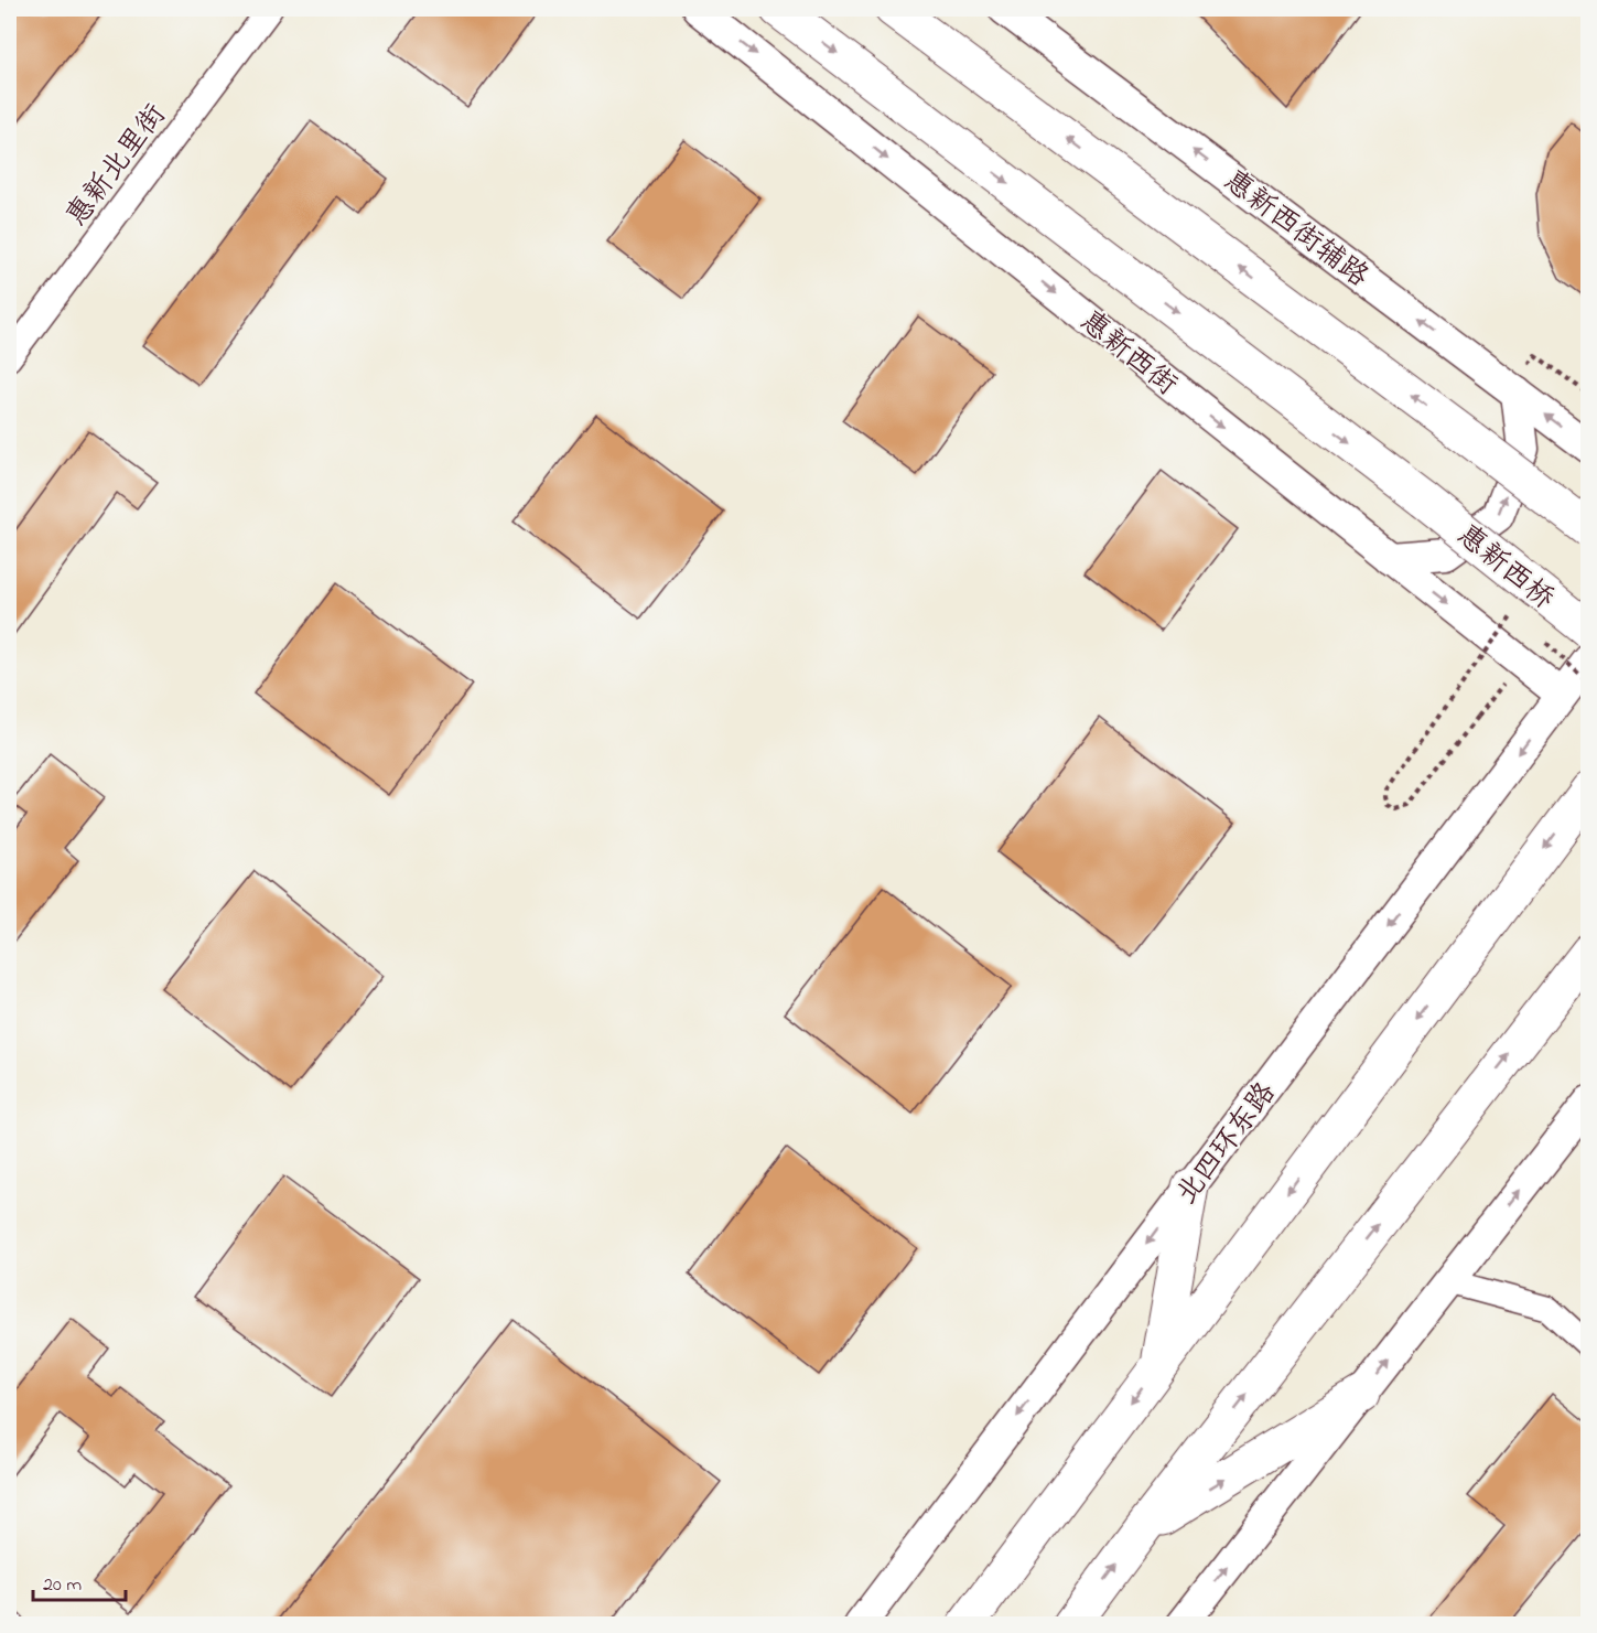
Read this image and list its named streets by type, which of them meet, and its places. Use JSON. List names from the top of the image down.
{
  "streets": {
    "main road": ["惠新西街", "惠新西桥"],
    "street": ["惠新北里街", "惠新西街辅路", "北四环东路"]
  },
  "crossings": [
    ["惠新西街", "惠新西桥"],
    ["惠新西街", "北四环东路"]
  ],
  "one_way": ["惠新西街辅路", "惠新西街"],
  "scale_bar": "20 m"
}
